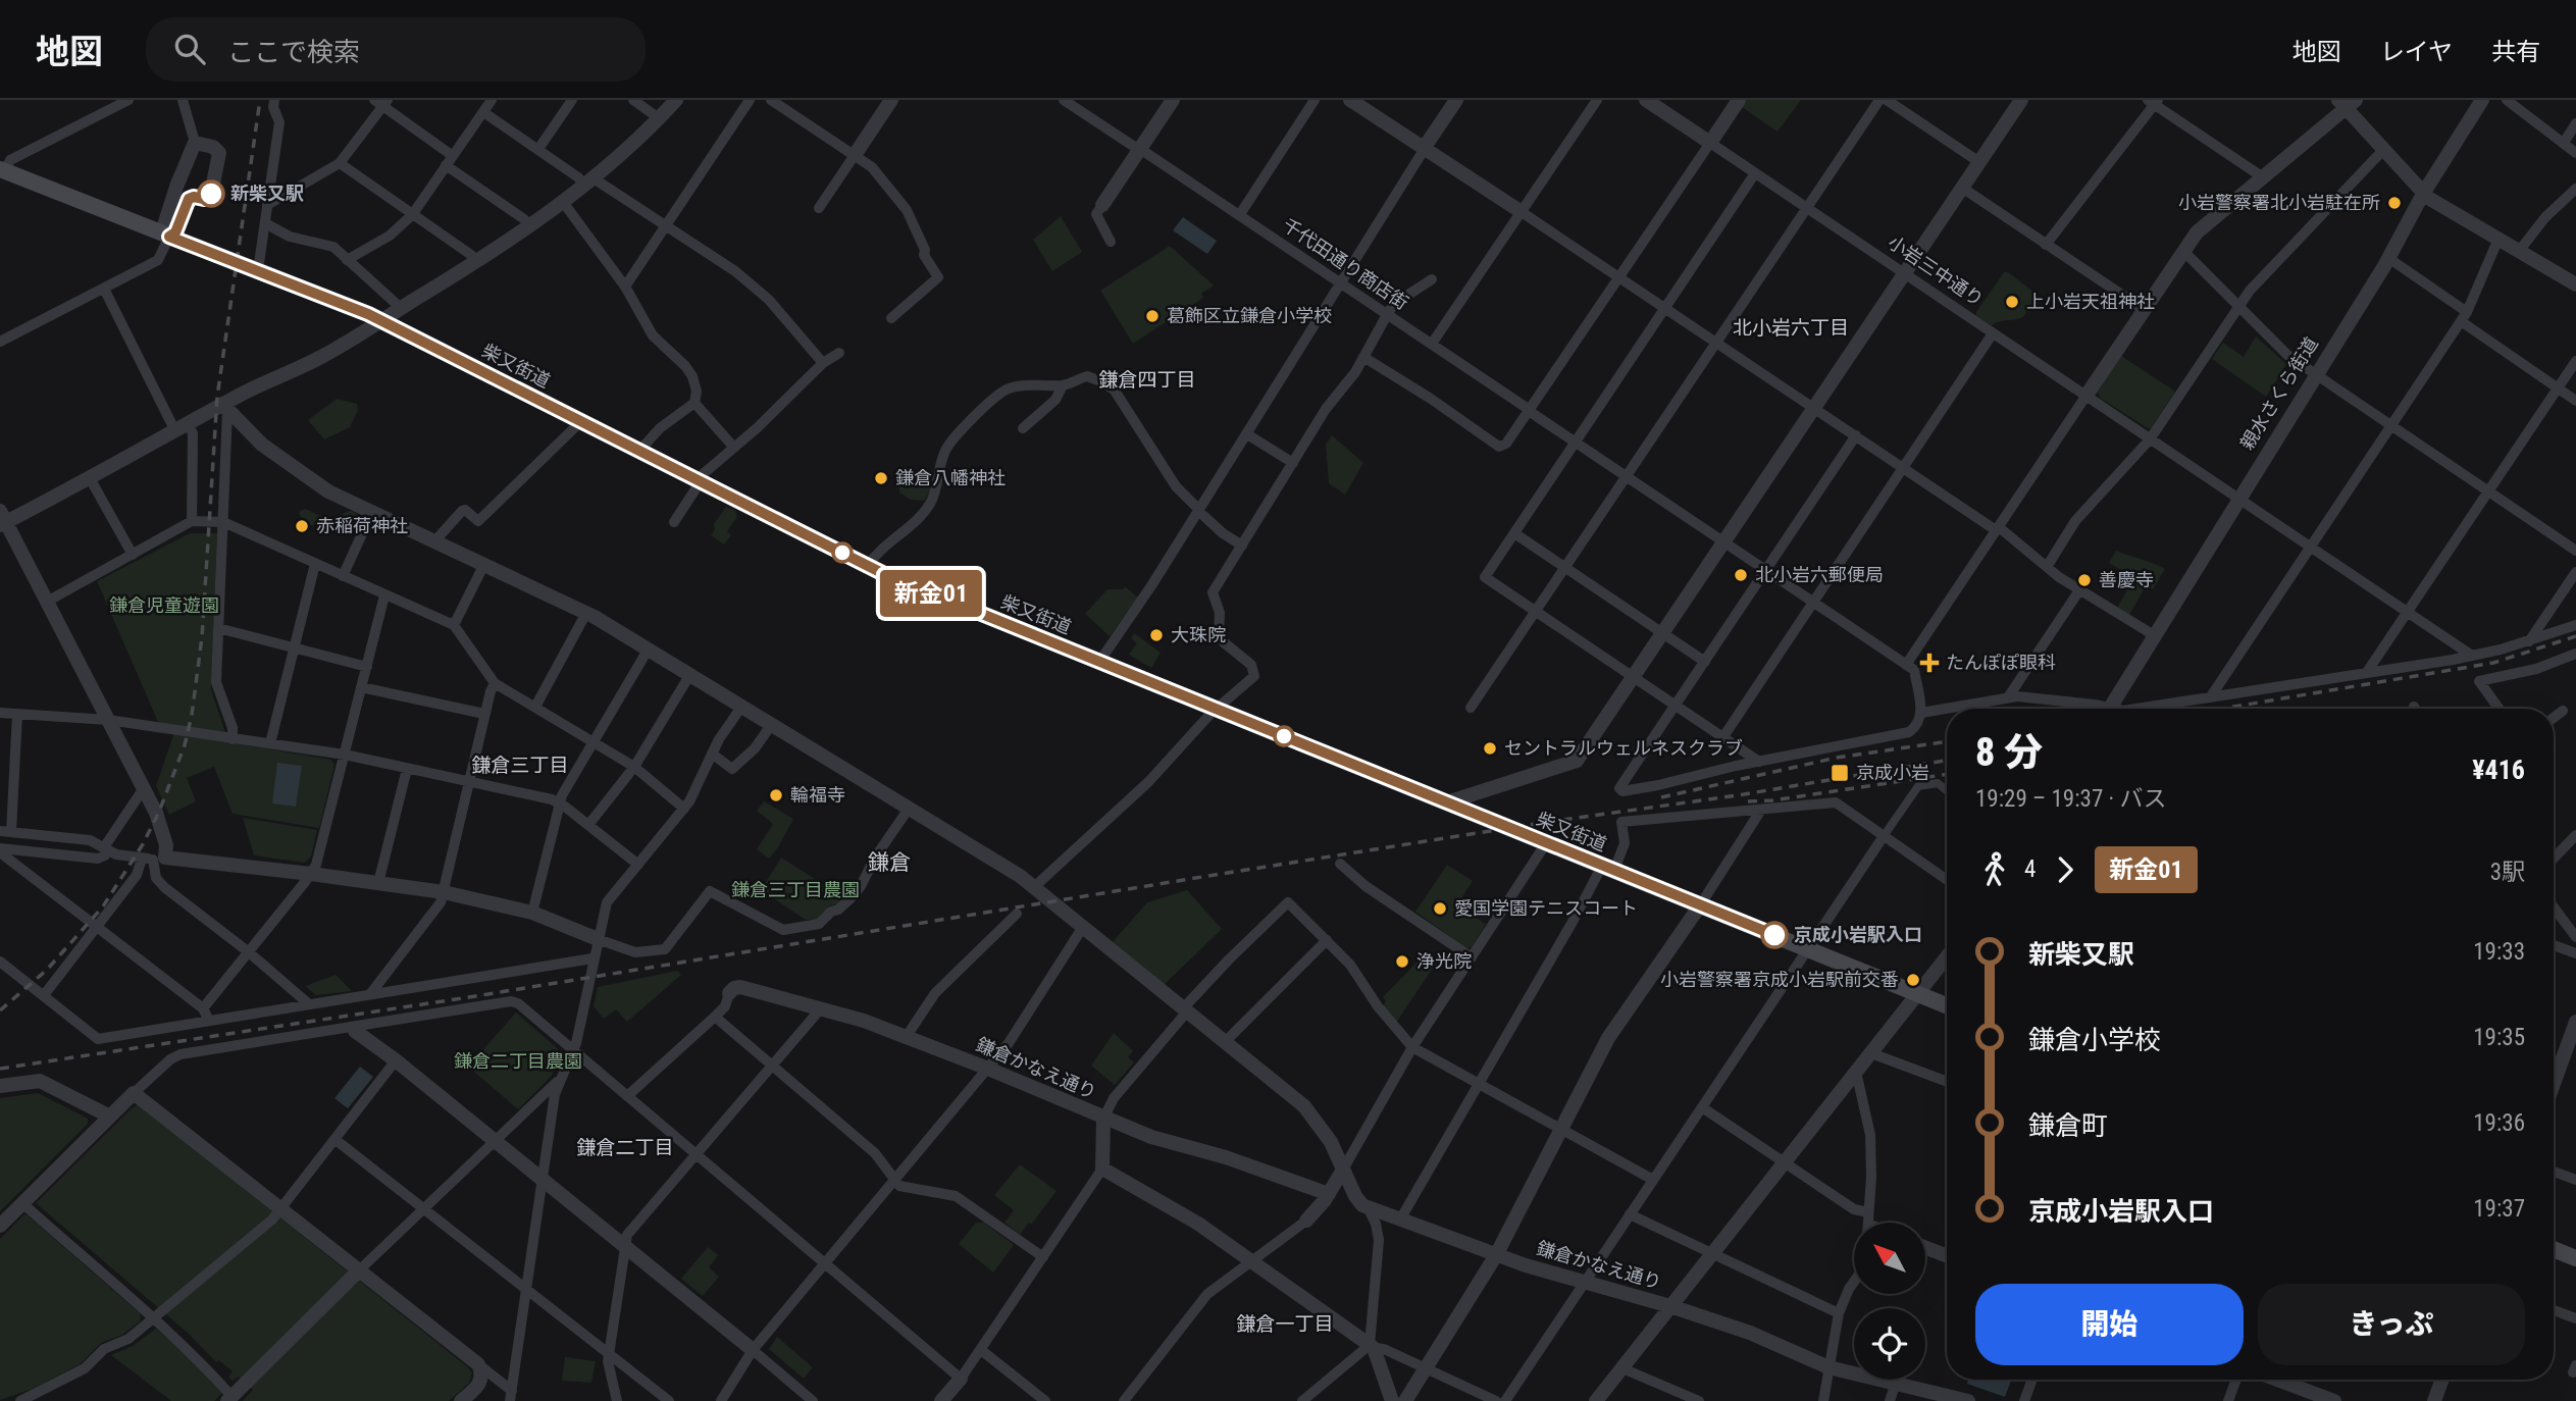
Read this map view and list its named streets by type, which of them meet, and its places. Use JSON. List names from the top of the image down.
{
  "streets": {
    "main road": ["柴又街道"],
    "street": [
      "千代田通り商店街",
      "小岩三中通り",
      "親水さくら街道",
      "鎌倉かなえ通り"
    ]
  },
  "crossings": [
    ["小岩三中通り", "親水さくら街道"]
  ],
  "districts": [
    "北小岩六丁目",
    "鎌倉四丁目",
    "鎌倉三丁目",
    "鎌倉",
    "鎌倉二丁目",
    "鎌倉一丁目"
  ],
  "parks": ["鎌倉児童遊園", "鎌倉三丁目農園", "鎌倉二丁目農園"],
  "places": {
    "other": [
      "新柴又駅",
      "小岩警察署北小岩駐在所",
      "上小岩天祖神社",
      "葛飾区立鎌倉小学校",
      "鎌倉八幡神社",
      "赤稲荷神社",
      "北小岩六郵便局",
      "善慶寺",
      "大珠院",
      "セントラルウェルネスクラブ",
      "輪福寺",
      "愛国学園テニスコート",
      "京成小岩駅入口",
      "浄光院",
      "小岩警察署京成小岩駅前交番"
    ],
    "health": ["たんぽぽ眼科"],
    "transit": ["京成小岩"]
  },
  "lines": ["bus line 新金01"],
  "north": "top left",
  "page": {
    "header": "地図",
    "search": "ここで検索",
    "nav": ["地図", "レイヤ", "共有"],
    "on_map": "新金01",
    "heading": ["8 分", "19:29 – 19:37 · バス", "¥416"],
    "legs": ["4", "新金01", "3駅"],
    "list": [
      {
        "name": "新柴又駅",
        "value": "19:33"
      },
      {
        "name": "鎌倉小学校",
        "value": "19:35"
      },
      {
        "name": "鎌倉町",
        "value": "19:36"
      },
      {
        "name": "京成小岩駅入口",
        "value": "19:37"
      }
    ],
    "buttons": ["開始", "きっぷ"]
  }
}
